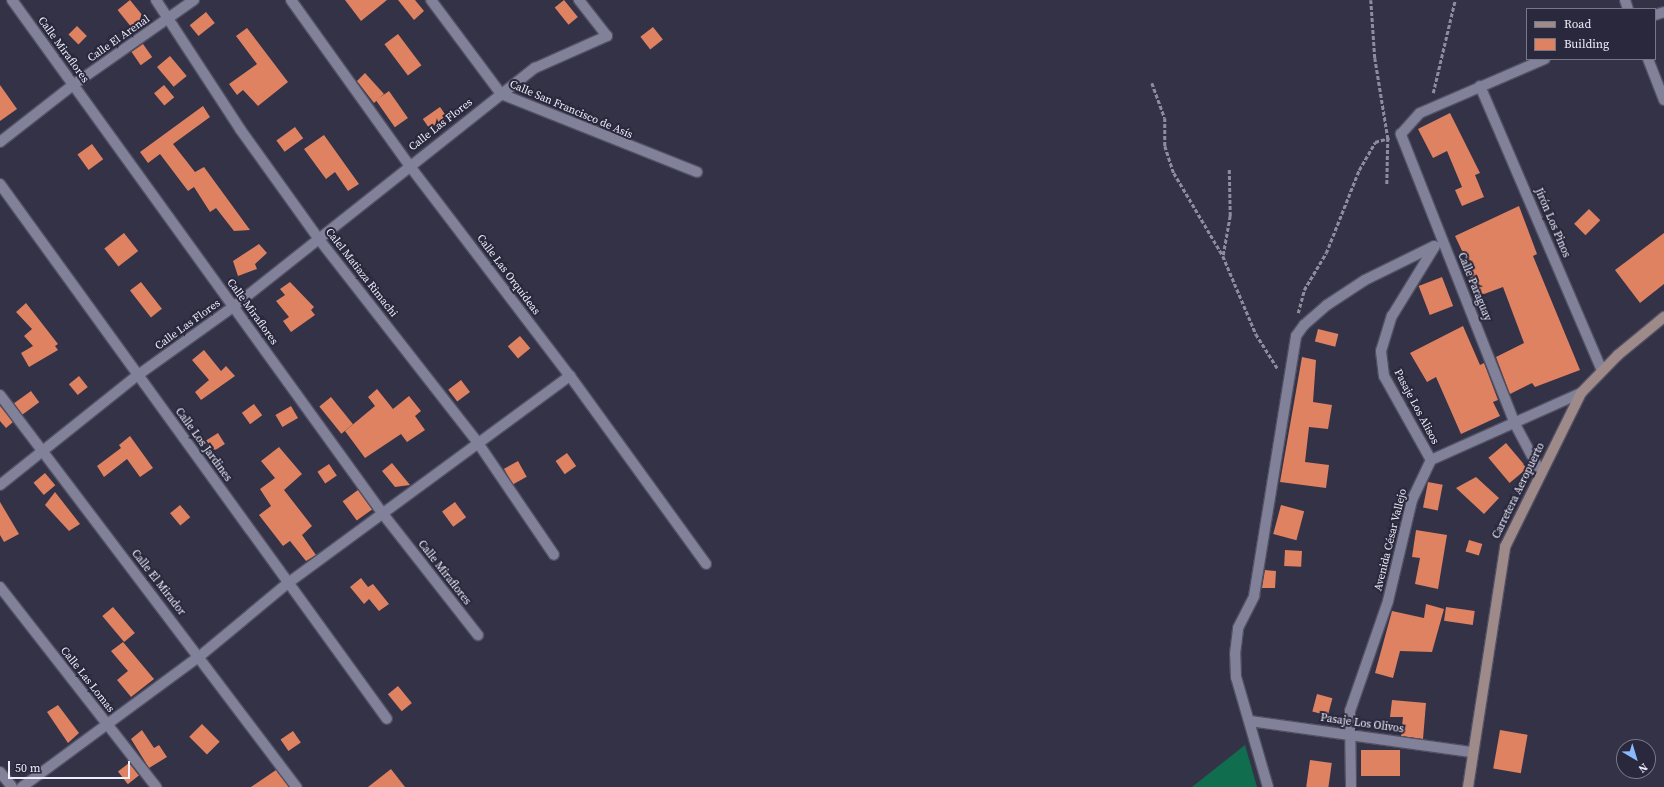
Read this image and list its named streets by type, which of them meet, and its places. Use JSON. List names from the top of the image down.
{
  "streets": {
    "main road": ["Carretera Aeropuerto"],
    "street": [
      "Calle El Arenal",
      "Calle Miraflores",
      "Calle San Francisco de Asís",
      "Calle Las Flores",
      "Jirón Los Pinos",
      "Calel Matiaza Rimachi",
      "Calle Las Orquídeas",
      "Calle Paraguay",
      "Pasaje Los Alisos",
      "Calle Los Jardines",
      "Avenida César Vallejo",
      "Calle El Mirador",
      "Calle Las Lomas",
      "Pasaje Los Olivos"
    ]
  },
  "crossings": [
    ["Calle El Arenal", "Calle Miraflores"],
    ["Calle El Arenal", "Calel Matiaza Rimachi"],
    ["Calle Miraflores", "Calle Las Flores"],
    ["Calle San Francisco de Asís", "Calle Las Flores"],
    ["Calle Las Flores", "Calel Matiaza Rimachi"],
    ["Calle Las Flores", "Calle Las Orquídeas"],
    ["Calle Las Flores", "Calle Los Jardines"],
    ["Calle Las Flores", "Calle El Mirador"],
    ["Jirón Los Pinos", "Carretera Aeropuerto"],
    ["Calle Paraguay", "Pasaje Los Alisos"],
    ["Calle Paraguay", "Carretera Aeropuerto"],
    ["Pasaje Los Alisos", "Avenida César Vallejo"],
    ["Carretera Aeropuerto", "Pasaje Los Olivos"],
    ["Avenida César Vallejo", "Pasaje Los Olivos"]
  ],
  "legend": ["Road", "Building"],
  "scale_bar": "50 m",
  "north": "bottom right"
}
